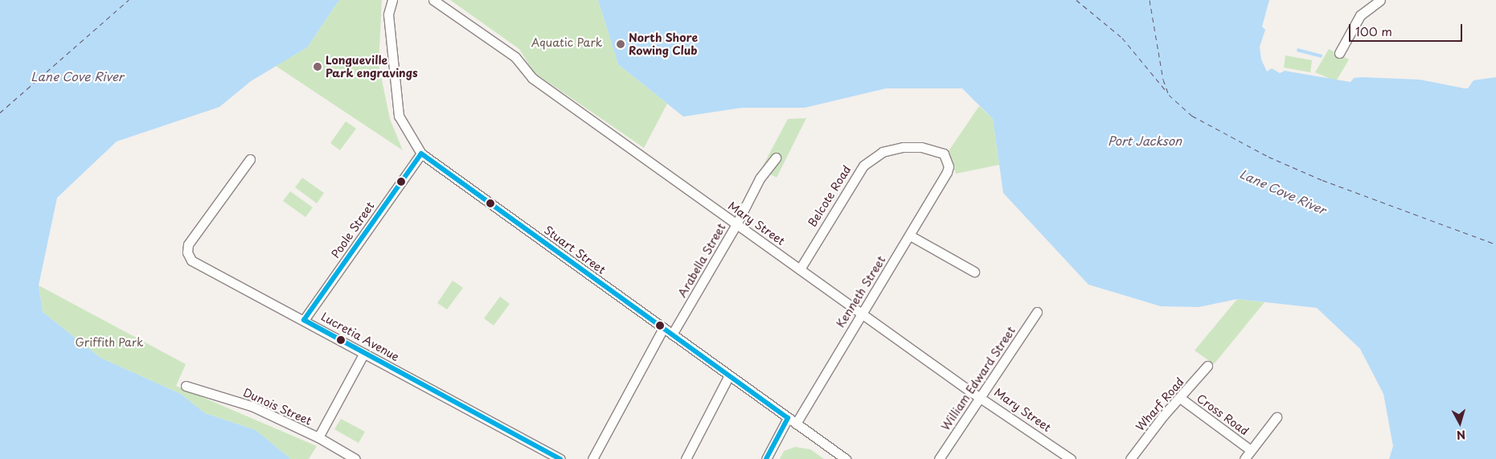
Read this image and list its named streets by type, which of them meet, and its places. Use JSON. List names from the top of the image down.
{
  "streets": {
    "street": [
      "Belcote Road",
      "Mary Street",
      "Poole Street",
      "Stuart Street",
      "Arabella Street",
      "Kenneth Street",
      "Lucretia Avenue",
      "William Edward Street",
      "Wharf Road",
      "Dunois Street",
      "Cross Road"
    ]
  },
  "crossings": [
    ["Belcote Road", "Mary Street"],
    ["Belcote Road", "Kenneth Street"],
    ["Mary Street", "Arabella Street"],
    ["Mary Street", "Kenneth Street"],
    ["Mary Street", "William Edward Street"],
    ["Poole Street", "Stuart Street"],
    ["Poole Street", "Lucretia Avenue"],
    ["Stuart Street", "Arabella Street"],
    ["Stuart Street", "Kenneth Street"],
    ["Wharf Road", "Cross Road"]
  ],
  "water": ["Lane Cove River", "Port Jackson"],
  "parks": ["Aquatic Park", "Griffith Park"],
  "places": ["North Shore Rowing Club", "Longueville Park engravings"],
  "scale_bar": "100 m",
  "north": "bottom"
}
